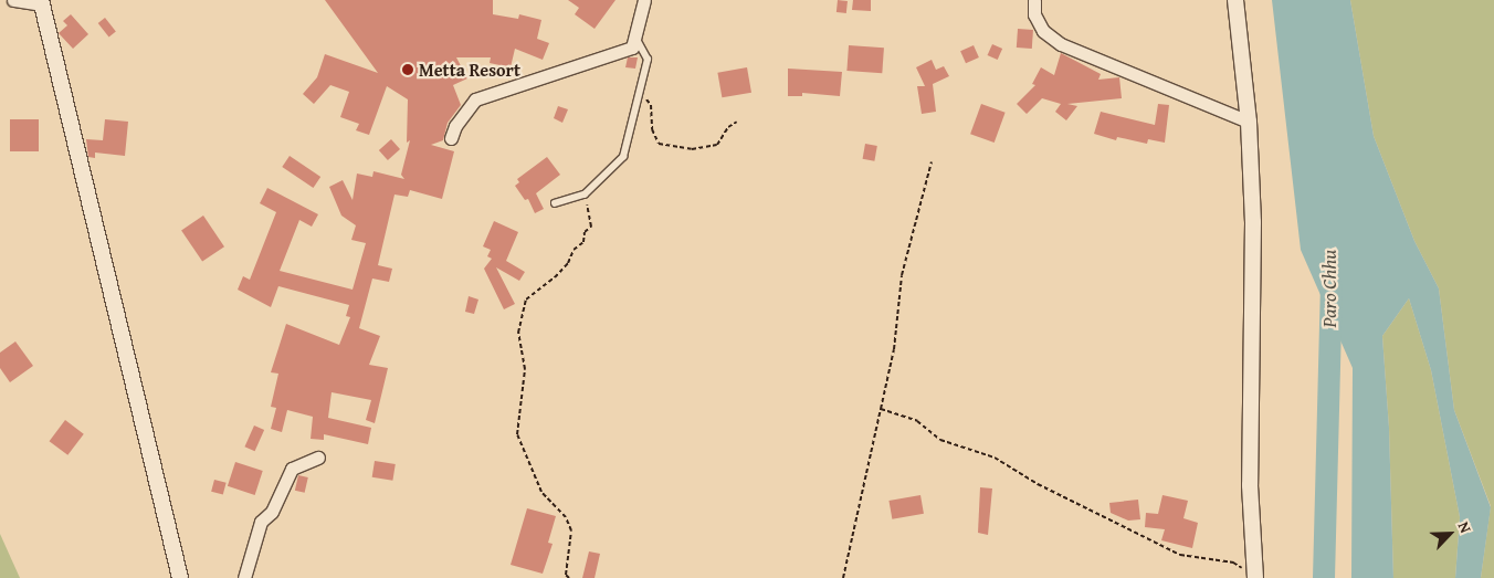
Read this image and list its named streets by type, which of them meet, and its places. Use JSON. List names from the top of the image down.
{
  "water": ["Paro Chhu"],
  "places": ["Metta Resort"],
  "north": "top right"
}
